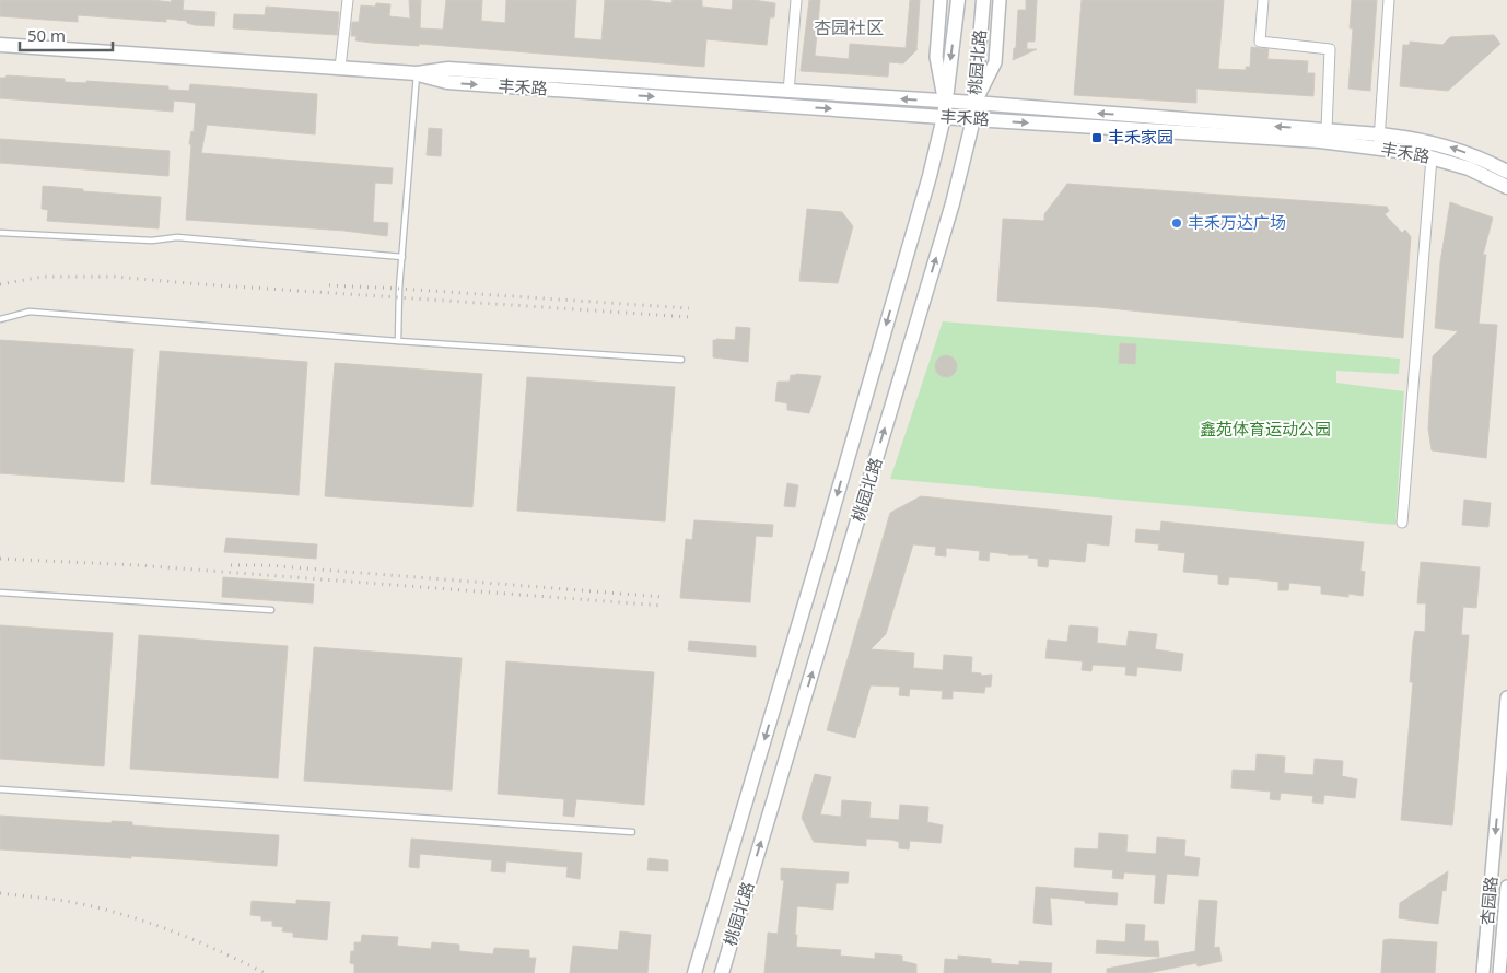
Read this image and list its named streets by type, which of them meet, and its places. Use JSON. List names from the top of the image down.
{
  "streets": {
    "main road": ["桃园北路", "丰禾路"],
    "street": ["杏园路"]
  },
  "crossings": [
    ["桃园北路", "丰禾路"]
  ],
  "districts": ["杏园社区"],
  "parks": ["鑫苑体育运动公园"],
  "places": {
    "transit": ["丰禾家园"],
    "other": ["丰禾万达广场"]
  },
  "scale_bar": "50 m"
}
